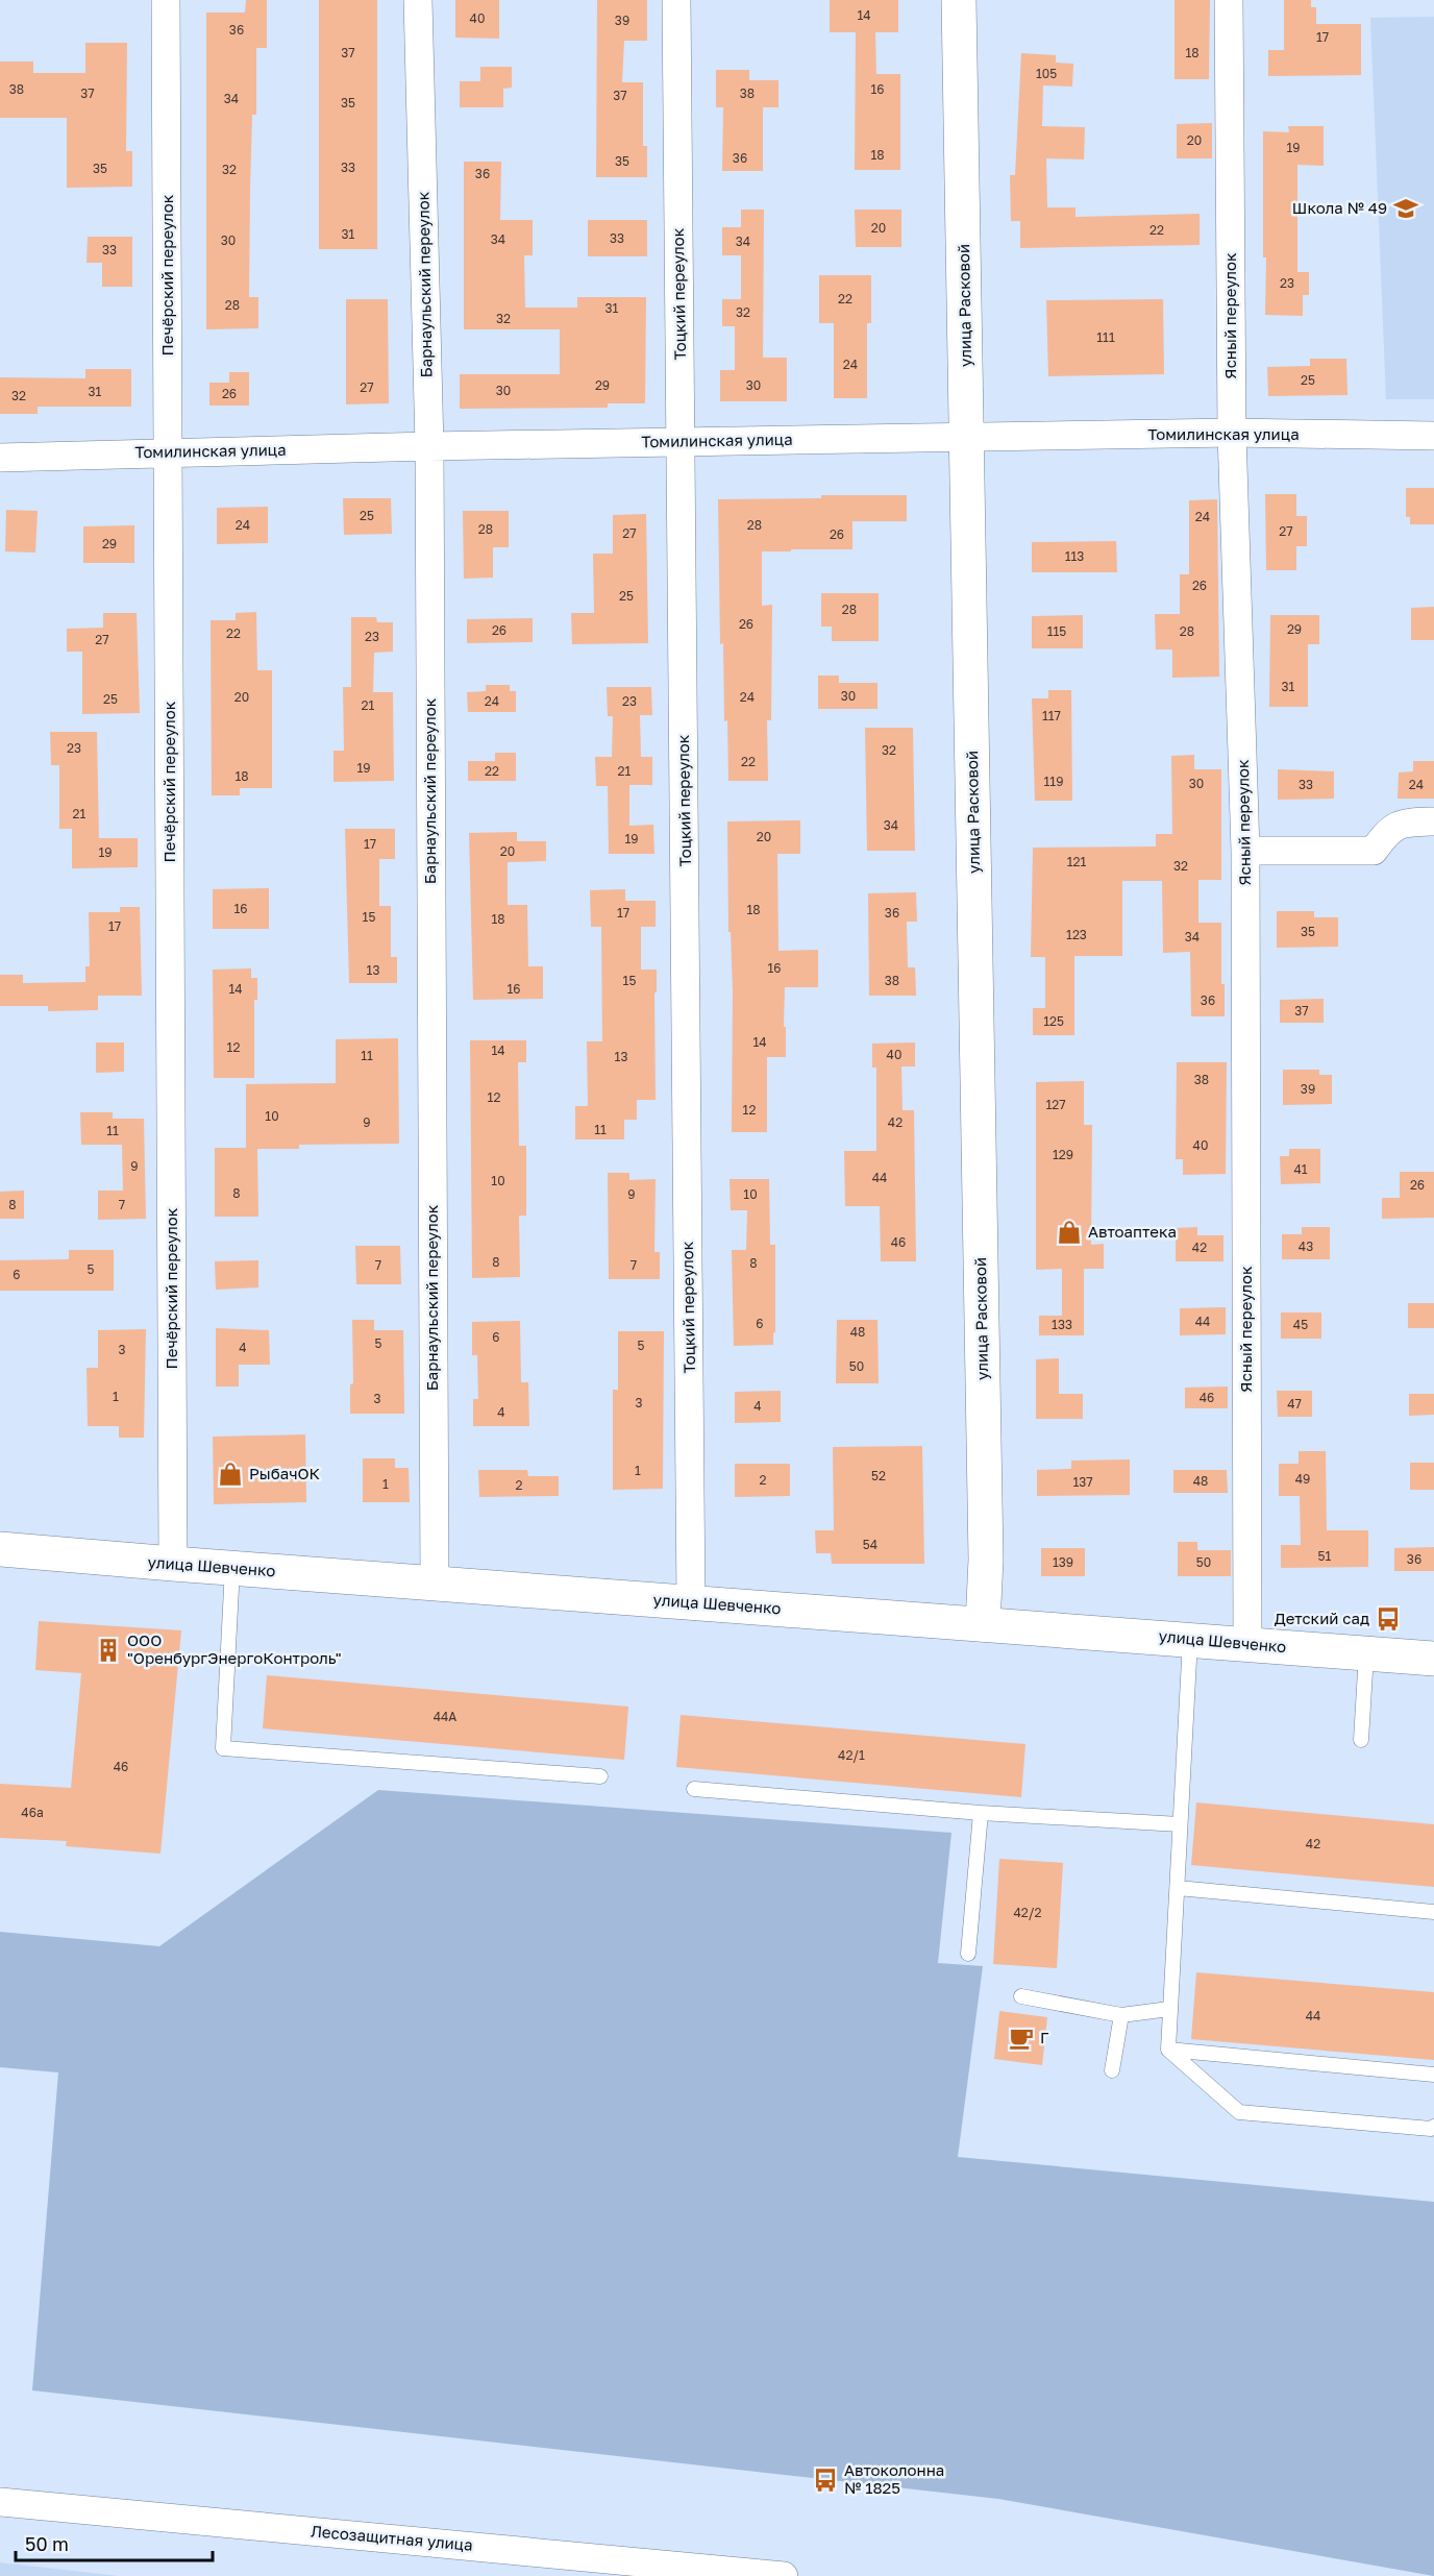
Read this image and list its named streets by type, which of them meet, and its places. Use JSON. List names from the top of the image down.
{
  "streets": {
    "street": [
      "Печёрский переулок",
      "Барнаульский переулок",
      "Тоцкий переулок",
      "улица Расковой",
      "Ясный переулок",
      "Томилинская улица",
      "улица Шевченко",
      "Лесозащитная улица"
    ]
  },
  "crossings": [
    ["Печёрский переулок", "Томилинская улица"],
    ["Печёрский переулок", "улица Шевченко"],
    ["Барнаульский переулок", "Томилинская улица"],
    ["Барнаульский переулок", "улица Шевченко"],
    ["Тоцкий переулок", "Томилинская улица"],
    ["Тоцкий переулок", "улица Шевченко"],
    ["улица Расковой", "Томилинская улица"],
    ["улица Расковой", "улица Шевченко"],
    ["Ясный переулок", "Томилинская улица"],
    ["Ясный переулок", "улица Шевченко"]
  ],
  "places": {
    "school or university": ["Школа № 49"],
    "shop": ["Автоаптека", "РыбачОК"],
    "bus stop": ["Детский сад", "Автоколонна № 1825"],
    "building": ["ООО \"ОренбургЭнергоКонтроль\""],
    "cafe": ["Г"]
  },
  "house_numbers": [
    "14",
    "40",
    "39",
    "36",
    "17",
    "37",
    "18",
    "105",
    "38",
    "16",
    "37",
    "38",
    "37",
    "34",
    "35",
    "20",
    "19",
    "18",
    "36",
    "35",
    "33",
    "35",
    "32",
    "36",
    "20",
    "22",
    "31",
    "33",
    "34",
    "30",
    "34",
    "33",
    "23",
    "22",
    "28",
    "31",
    "32",
    "32",
    "111",
    "24",
    "25",
    "29",
    "30",
    "27",
    "30",
    "31",
    "26",
    "32",
    "25",
    "24",
    "24",
    "28",
    "28",
    "27",
    "27",
    "26",
    "29",
    "113",
    "26",
    "25",
    "28",
    "26",
    "29",
    "26",
    "115",
    "28",
    "22",
    "23",
    "27",
    "31",
    "30",
    "20",
    "24",
    "25",
    "24",
    "23",
    "21",
    "117",
    "23",
    "32",
    "22",
    "19",
    "22",
    "21",
    "18",
    "119",
    "30",
    "33",
    "24",
    "21",
    "34",
    "20",
    "19",
    "17",
    "20",
    "19",
    "121",
    "32",
    "16",
    "18",
    "17",
    "36",
    "15",
    "18",
    "17",
    "35",
    "123",
    "34",
    "16",
    "13",
    "15",
    "38",
    "14",
    "16",
    "36",
    "37",
    "125",
    "14",
    "12",
    "14",
    "40",
    "11",
    "13",
    "38",
    "39",
    "12",
    "127",
    "12",
    "10",
    "9",
    "42",
    "11",
    "11",
    "40",
    "129",
    "9",
    "41",
    "44",
    "10",
    "26",
    "8",
    "9",
    "10",
    "8",
    "7",
    "46",
    "43",
    "42",
    "8",
    "8",
    "7",
    "7",
    "5",
    "6",
    "44",
    "6",
    "133",
    "45",
    "48",
    "6",
    "5",
    "5",
    "4",
    "3",
    "50",
    "1",
    "46",
    "3",
    "3",
    "47",
    "4",
    "4",
    "1",
    "52",
    "49",
    "2",
    "48",
    "137",
    "1",
    "2",
    "54",
    "51",
    "36",
    "139",
    "50",
    "44А",
    "42/1",
    "46",
    "46а",
    "42",
    "42/2",
    "44"
  ],
  "scale_bar": "50 m"
}
